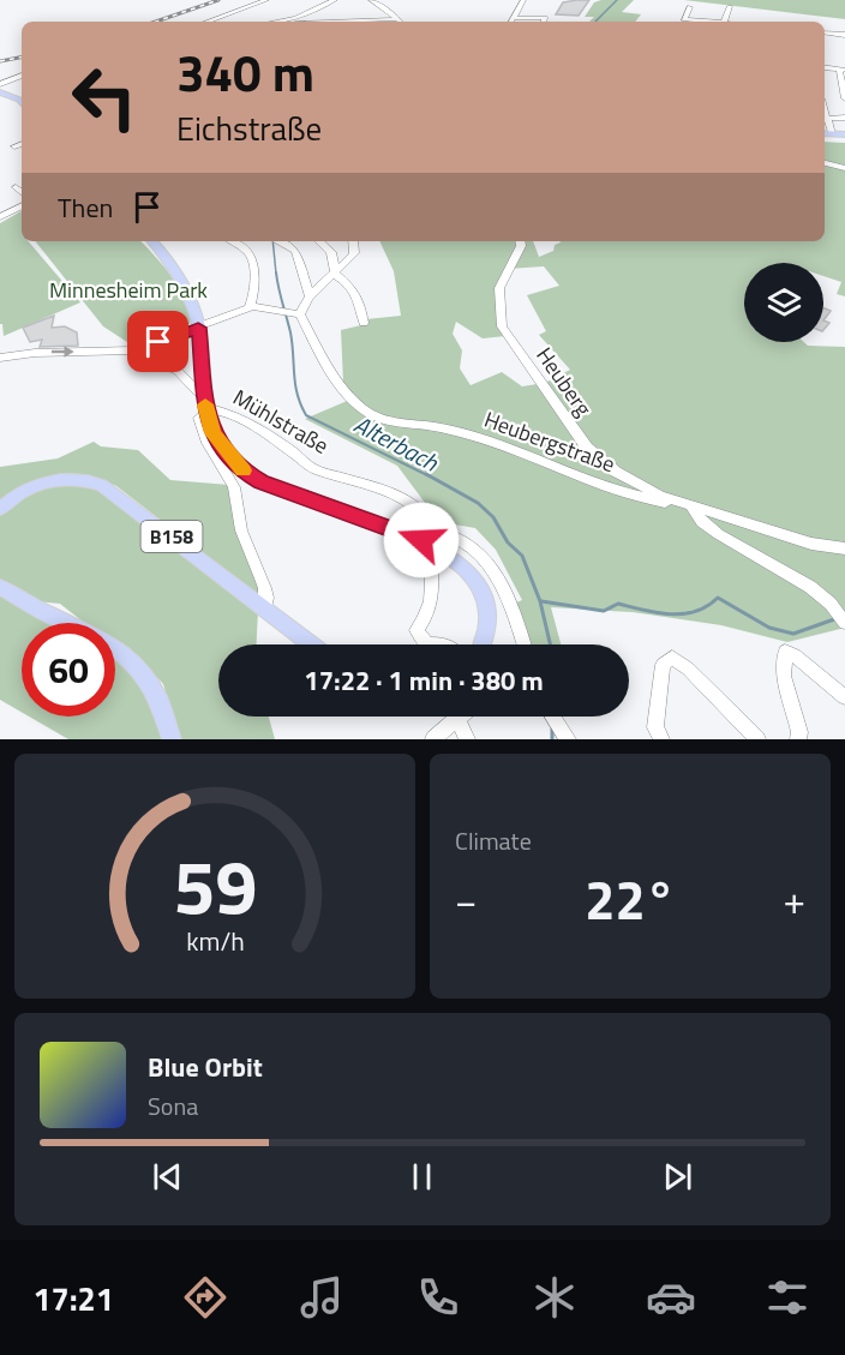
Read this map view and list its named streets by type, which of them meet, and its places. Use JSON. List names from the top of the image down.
{
  "streets": {
    "main road": ["B158"],
    "street": ["Heuberg", "Mühlstraße", "Heubergstraße"]
  },
  "crossings": [
    ["Heuberg", "Heubergstraße"]
  ],
  "water": ["Alterbach"],
  "parks": ["Minnesheim Park"],
  "page": {
    "turn": ["340 m", "Eichstraße"],
    "then": "Then",
    "limit": "60",
    "trip": "17:22 · 1 min · 380 m",
    "tile": "Climate",
    "heat": ["−", "22°", "+"],
    "song": ["Blue Orbit", "Sona"],
    "tabs": "17:21",
    "gauge": ["59", "km/h"]
  }
}
